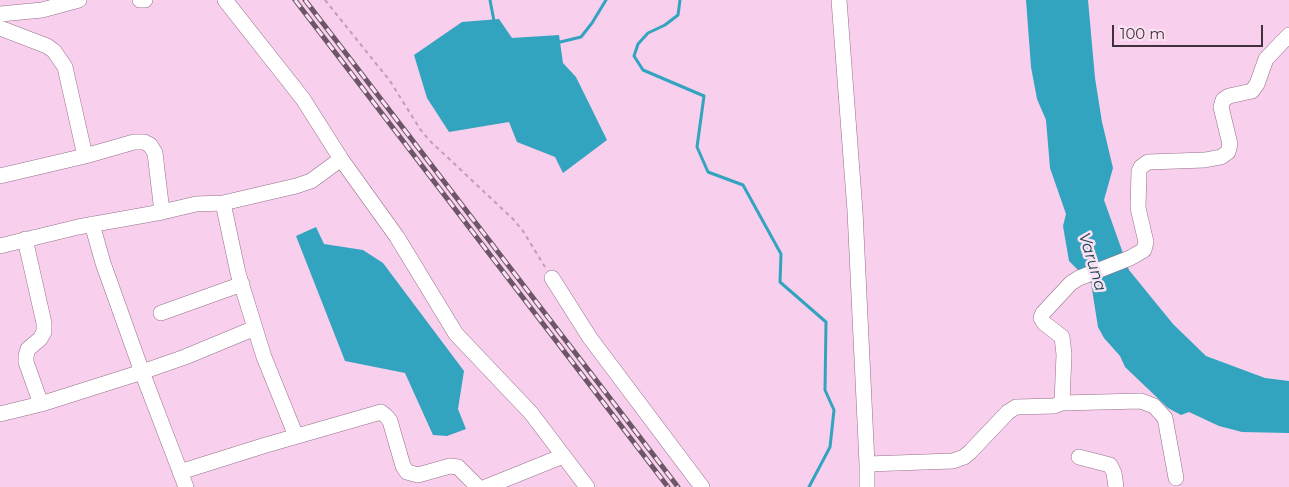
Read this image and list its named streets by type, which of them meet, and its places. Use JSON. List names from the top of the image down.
{
  "water": ["Varuna"],
  "scale_bar": "100 m"
}
